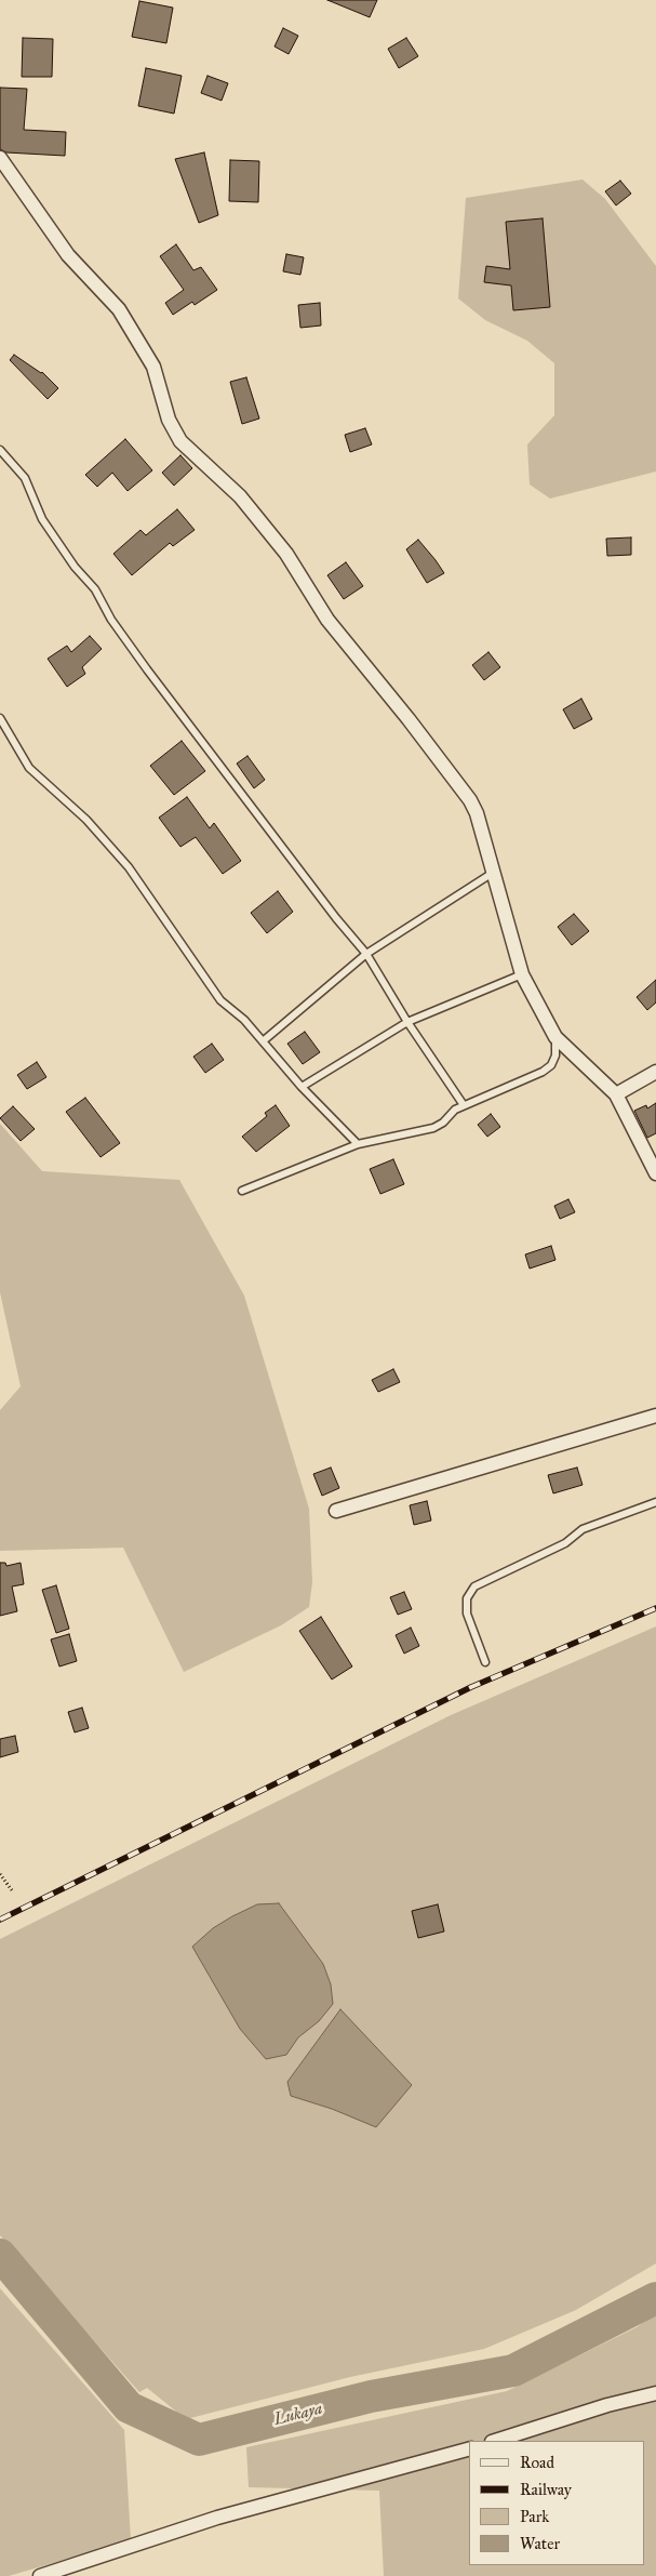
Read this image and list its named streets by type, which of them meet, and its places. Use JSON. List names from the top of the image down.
{
  "water": ["Lukaya"],
  "legend": [
    "Road",
    "Railway",
    "Park",
    "Water"
  ]
}
